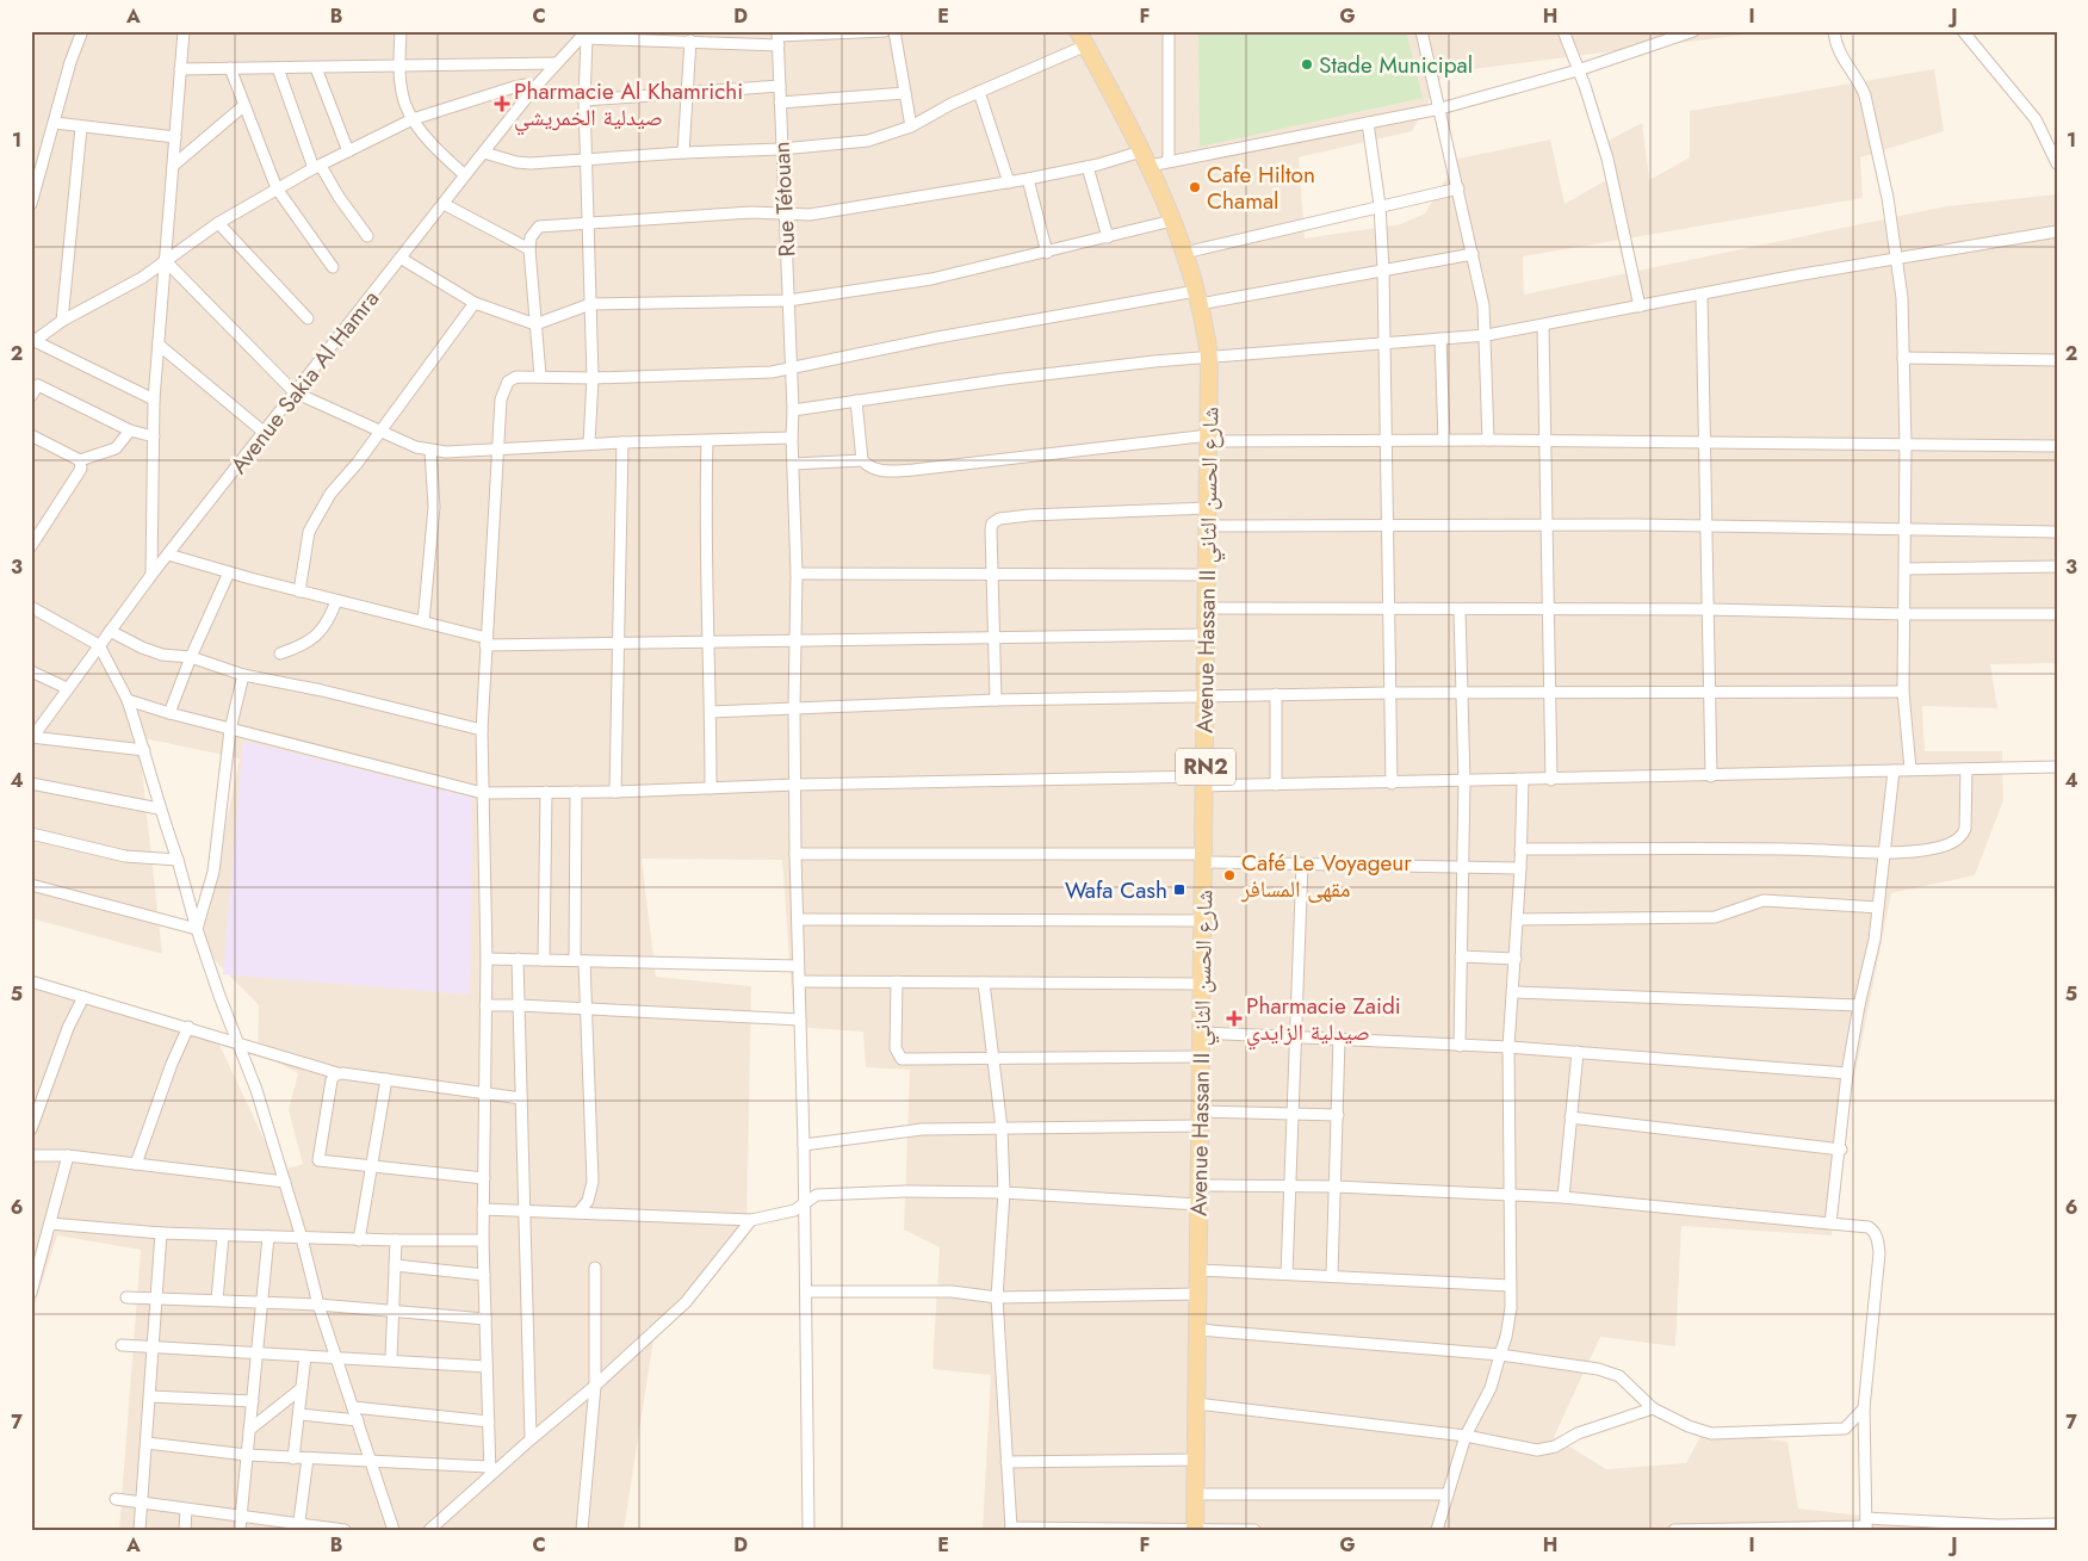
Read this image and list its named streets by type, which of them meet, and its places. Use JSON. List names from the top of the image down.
{
  "streets": {
    "main road": ["Avenue Hassan II شارع الحسن الثاني", "RN2"],
    "street": ["Rue Tétouan", "Avenue Sakia Al Hamra"]
  },
  "places": {
    "other": ["Stade Municipal", "Cafe Hilton Chamal", "Café Le Voyageur مقهى المسافر"],
    "health": ["Pharmacie Al Khamrichi صيدلية الخمريشي", "Pharmacie Zaidi صيدلية الزايدي"],
    "transit": ["Wafa Cash"]
  },
  "grid": {
    "columns": [
      "A",
      "B",
      "C",
      "D",
      "E",
      "F",
      "G",
      "H",
      "I",
      "J"
    ],
    "rows": [
      "1",
      "2",
      "3",
      "4",
      "5",
      "6",
      "7"
    ]
  }
}
